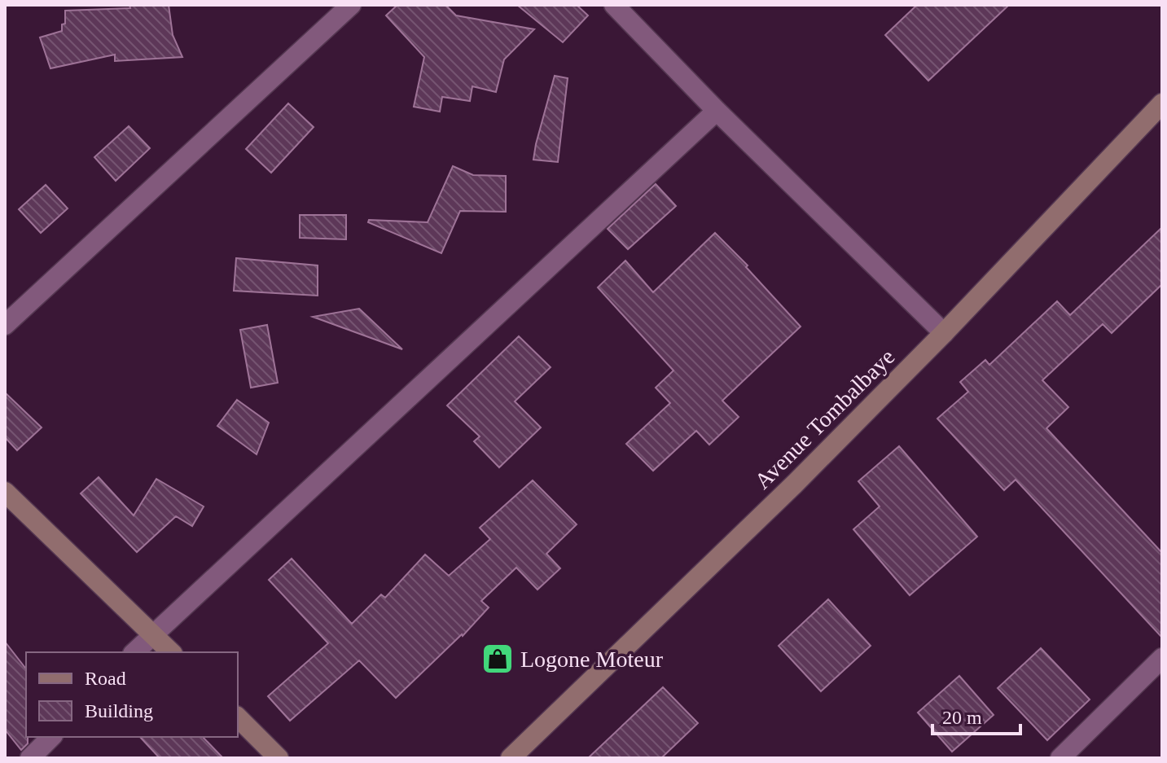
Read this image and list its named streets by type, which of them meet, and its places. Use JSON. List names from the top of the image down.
{
  "streets": {
    "main road": ["Avenue Tombalbaye"]
  },
  "places": {
    "shop": ["Logone Moteur"]
  },
  "legend": ["Road", "Building"],
  "scale_bar": "20 m"
}
